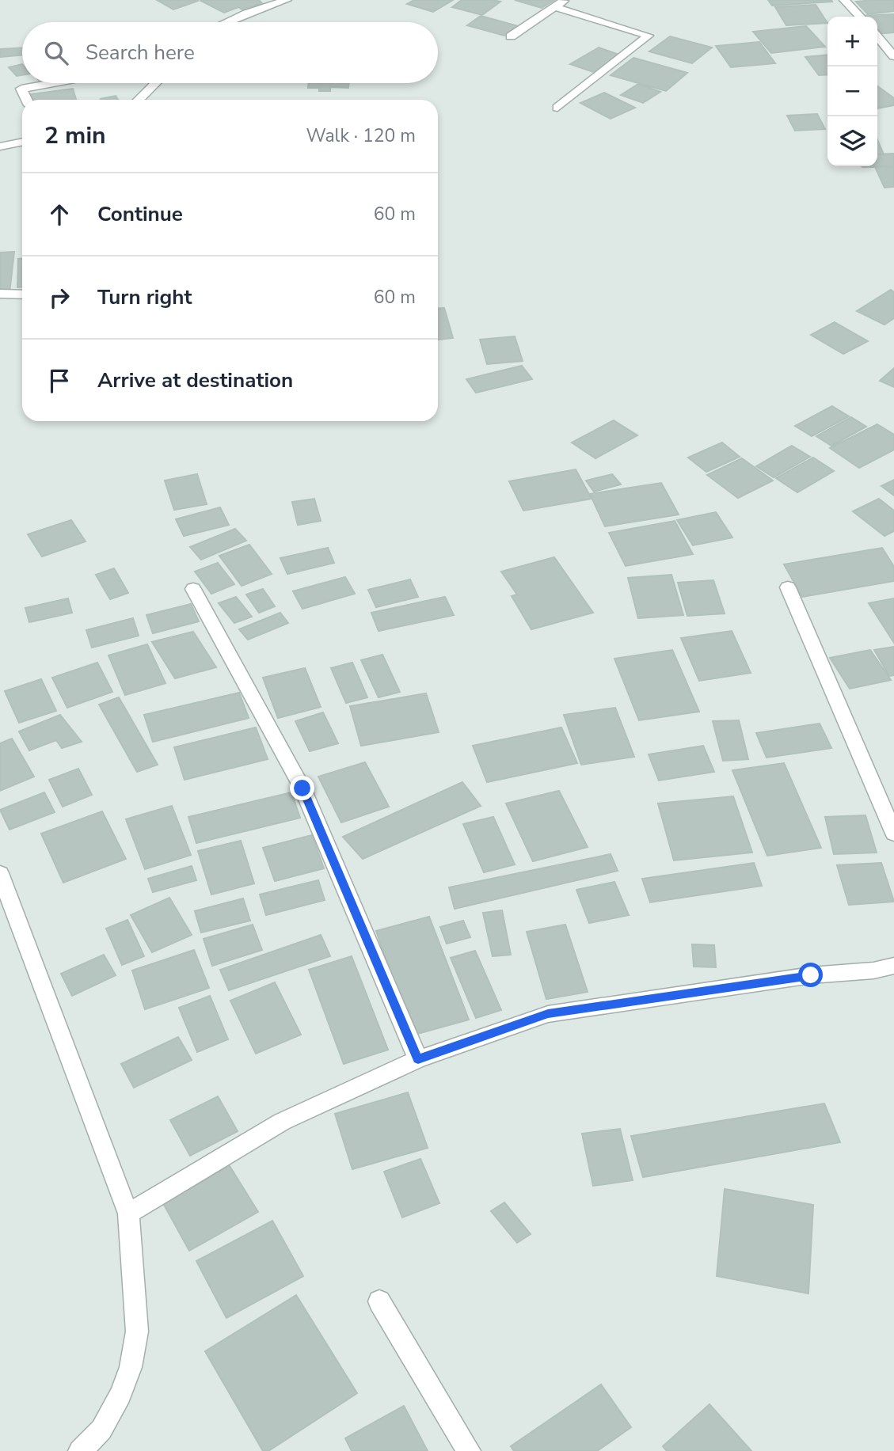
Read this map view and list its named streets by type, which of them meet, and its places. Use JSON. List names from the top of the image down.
{
  "page": {
    "map_buttons": ["+", "−"],
    "search": "Search here",
    "heading": ["2 min", "Walk · 120 m"],
    "list": [
      ["Continue", "60 m"],
      ["Turn right", "60 m"],
      "Arrive at destination"
    ]
  }
}
